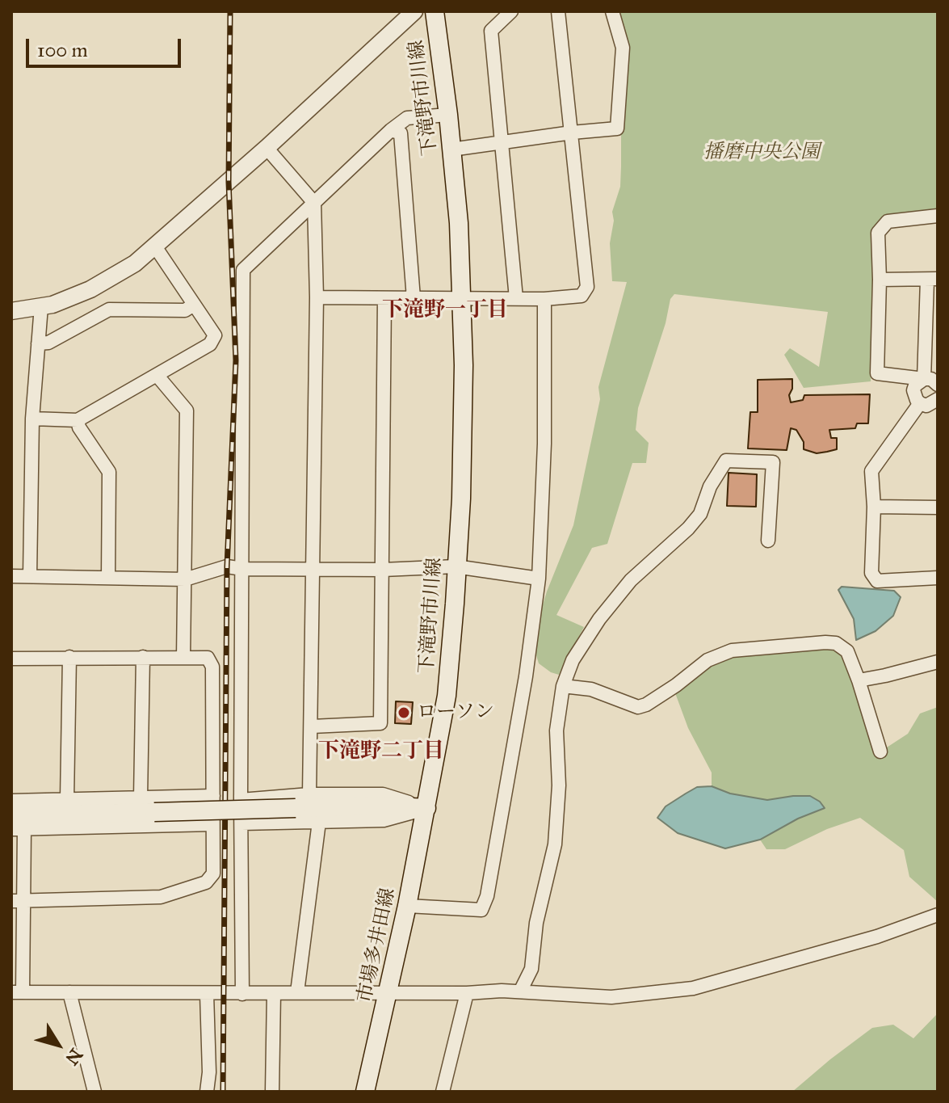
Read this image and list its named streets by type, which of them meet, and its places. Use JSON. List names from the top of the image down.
{
  "streets": {
    "main road": ["下滝野市川線", "市場多井田線"]
  },
  "crossings": [
    ["下滝野市川線", "市場多井田線"]
  ],
  "districts": ["下滝野一丁目", "下滝野二丁目"],
  "parks": ["播磨中央公園"],
  "places": ["ローソン"],
  "scale_bar": "100 m",
  "north": "bottom right"
}
